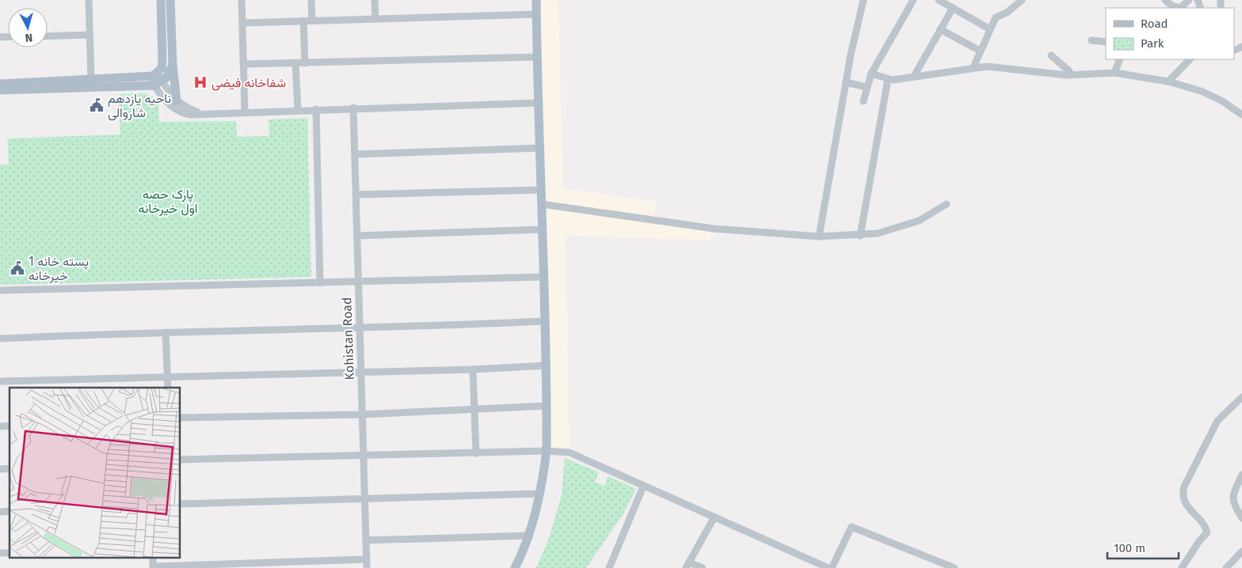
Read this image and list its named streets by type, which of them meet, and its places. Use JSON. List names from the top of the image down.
{
  "streets": {
    "street": ["Kohistan Road"]
  },
  "parks": ["پارک حصه اول خیرخانه"],
  "places": {
    "hospital": ["شفاخانه فیضی"],
    "public building": ["ناحیه یازدهم شاروالی", "1 پسته خانه خیرخانه"]
  },
  "legend": ["Road", "Park"],
  "scale_bar": "100 m",
  "north": "bottom"
}
